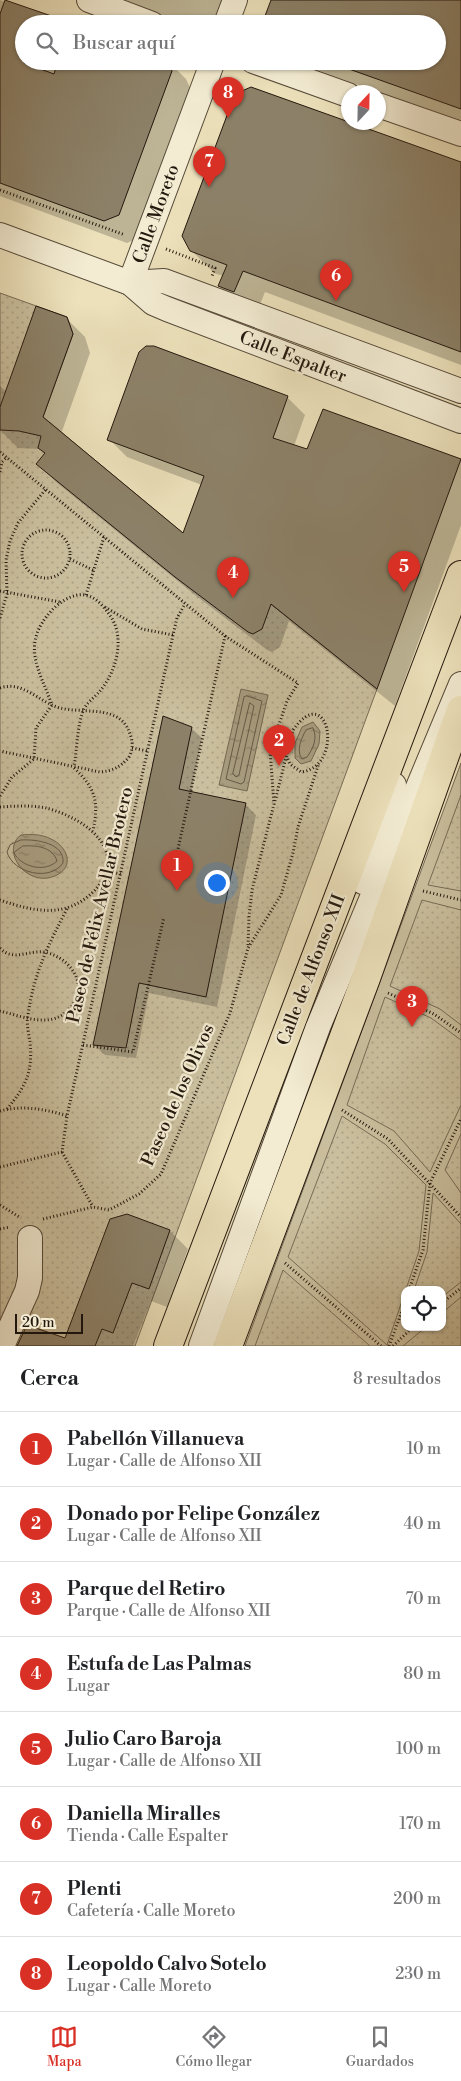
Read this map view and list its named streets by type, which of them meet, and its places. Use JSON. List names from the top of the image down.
{
  "streets": {
    "main road": ["Calle de Alfonso XII"],
    "street": ["Calle Moreto", "Calle Espalter"],
    "path": ["Paseo de Félix Avellar Brotero", "Paseo de los Olivos"]
  },
  "crossings": [
    ["Calle Moreto", "Calle Espalter"]
  ],
  "scale_bar": "20 m",
  "north": "top",
  "page": {
    "search": "Buscar aquí",
    "pins": [
      "8",
      "7",
      "6",
      "5",
      "4",
      "2",
      "1",
      "3"
    ],
    "scale": "20 m",
    "heading": ["Cerca", "8 resultados"],
    "list": [
      {
        "mark": "1",
        "name": "Pabellón Villanueva",
        "note": "Lugar · Calle de Alfonso XII",
        "value": "10 m"
      },
      {
        "mark": "2",
        "name": "Donado por Felipe González",
        "note": "Lugar · Calle de Alfonso XII",
        "value": "40 m"
      },
      {
        "mark": "3",
        "name": "Parque del Retiro",
        "note": "Parque · Calle de Alfonso XII",
        "value": "70 m"
      },
      {
        "mark": "4",
        "name": "Estufa de Las Palmas",
        "note": "Lugar",
        "value": "80 m"
      },
      {
        "mark": "5",
        "name": "Julio Caro Baroja",
        "note": "Lugar · Calle de Alfonso XII",
        "value": "100 m"
      },
      {
        "mark": "6",
        "name": "Daniella Miralles",
        "note": "Tienda · Calle Espalter",
        "value": "170 m"
      },
      {
        "mark": "7",
        "name": "Plenti",
        "note": "Cafetería · Calle Moreto",
        "value": "200 m"
      },
      {
        "mark": "8",
        "name": "Leopoldo Calvo Sotelo",
        "note": "Lugar · Calle Moreto",
        "value": "230 m"
      }
    ],
    "nav": ["Mapa", "Cómo llegar", "Guardados"]
  }
}
